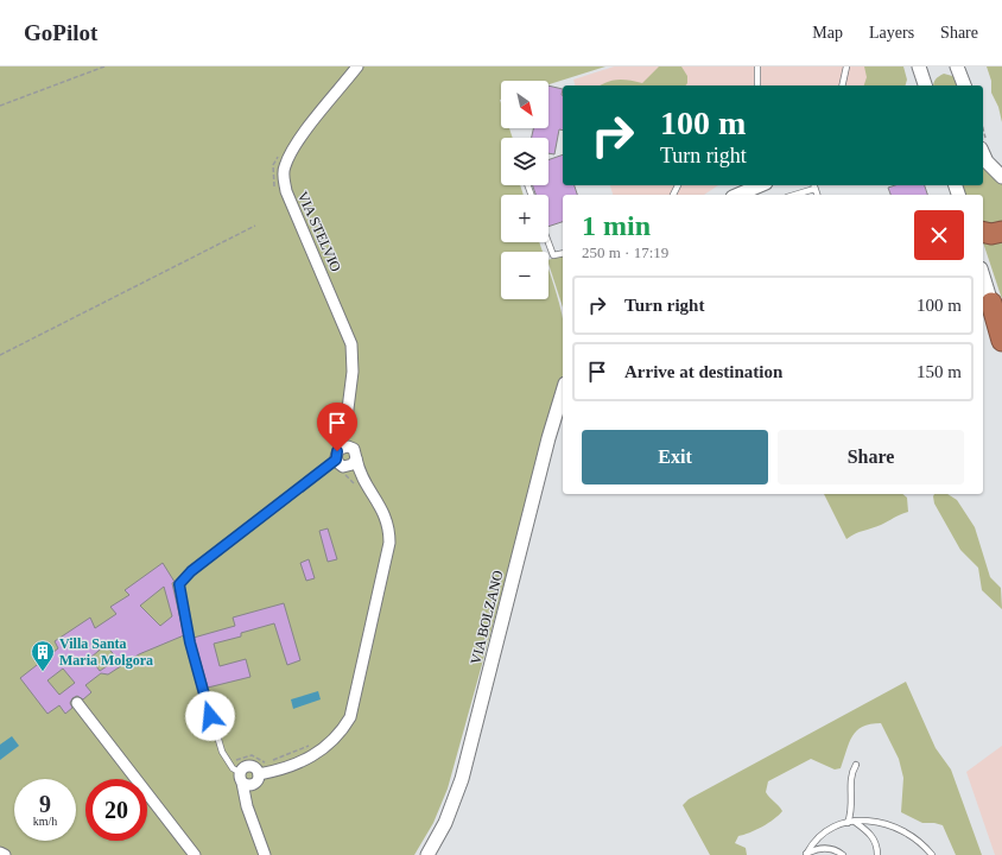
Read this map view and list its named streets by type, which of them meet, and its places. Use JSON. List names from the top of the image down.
{
  "streets": {
    "street": ["VIA STELVIO", "VIA BOLZANO"]
  },
  "places": {
    "building": ["Villa Santa Maria Molgora"]
  },
  "north": "bottom right",
  "page": {
    "header": "GoPilot",
    "nav": ["Map", "Layers", "Share"],
    "map_buttons": ["+", "−"],
    "turn": ["100 m", "Turn right"],
    "heading": ["1 min", "250 m · 17:19"],
    "list": [
      {
        "name": "Turn right",
        "value": "100 m"
      },
      {
        "name": "Arrive at destination",
        "value": "150 m"
      }
    ],
    "buttons": ["Exit", "Share"],
    "speed": "9 km/h",
    "limit": "20"
  }
}
